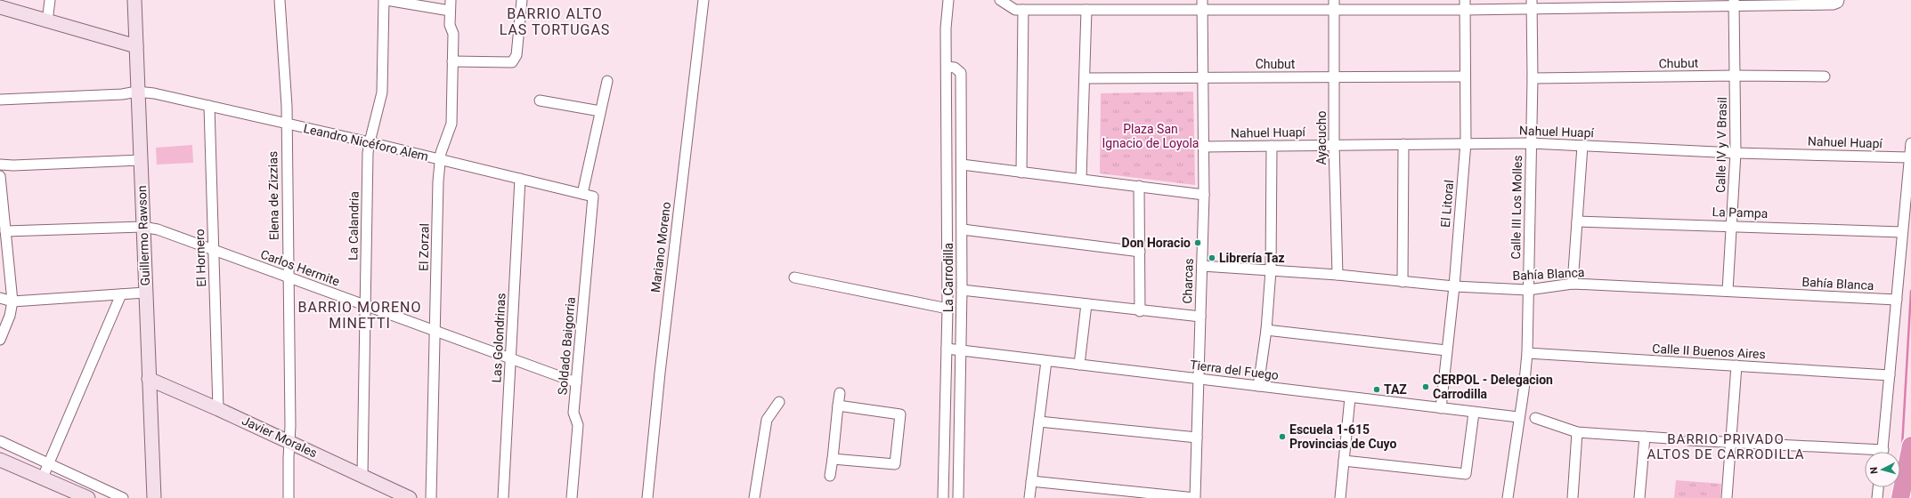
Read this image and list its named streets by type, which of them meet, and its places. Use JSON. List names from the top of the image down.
{
  "streets": {
    "main road": ["Guillermo Rawson", "Javier Morales"],
    "street": [
      "Chubut",
      "Nahuel Huapí",
      "Ayacucho",
      "Leandro Nicéforo Alem",
      "Calle IV y V Brasil",
      "Elena de Zizzias",
      "El Litoral",
      "Calle III Los Molles",
      "La Pampa",
      "La Calandria",
      "El Zorzal",
      "Mariano Moreno",
      "El Hornero",
      "Carlos Hermite",
      "Bahía Blanca",
      "La Carrodilla",
      "Charcas",
      "Las Golondrinas",
      "Soldado Baigorria",
      "Calle II Buenos Aires",
      "Tierra del Fuego"
    ]
  },
  "crossings": [
    ["Chubut", "Ayacucho"],
    ["Chubut", "Calle IV y V Brasil"],
    ["Chubut", "El Litoral"],
    ["Chubut", "Calle III Los Molles"],
    ["Chubut", "Charcas"],
    ["Nahuel Huapí", "Ayacucho"],
    ["Nahuel Huapí", "Calle IV y V Brasil"],
    ["Nahuel Huapí", "El Litoral"],
    ["Nahuel Huapí", "Calle III Los Molles"],
    ["Nahuel Huapí", "Charcas"],
    ["Ayacucho", "Bahía Blanca"],
    ["Leandro Nicéforo Alem", "Elena de Zizzias"],
    ["Leandro Nicéforo Alem", "La Calandria"],
    ["Leandro Nicéforo Alem", "Guillermo Rawson"],
    ["Leandro Nicéforo Alem", "El Zorzal"],
    ["Leandro Nicéforo Alem", "El Hornero"],
    ["Leandro Nicéforo Alem", "Las Golondrinas"],
    ["Leandro Nicéforo Alem", "Soldado Baigorria"],
    ["Calle IV y V Brasil", "La Pampa"],
    ["Calle IV y V Brasil", "Bahía Blanca"],
    ["Elena de Zizzias", "Carlos Hermite"],
    ["Elena de Zizzias", "Javier Morales"],
    ["El Litoral", "Bahía Blanca"],
    ["El Litoral", "Tierra del Fuego"],
    ["Calle III Los Molles", "Bahía Blanca"],
    ["Calle III Los Molles", "Calle II Buenos Aires"],
    ["Calle III Los Molles", "Tierra del Fuego"],
    ["La Calandria", "Carlos Hermite"],
    ["La Calandria", "Javier Morales"],
    ["Guillermo Rawson", "Carlos Hermite"],
    ["Guillermo Rawson", "Javier Morales"],
    ["El Zorzal", "Carlos Hermite"],
    ["El Hornero", "Carlos Hermite"],
    ["El Hornero", "Javier Morales"],
    ["Carlos Hermite", "Las Golondrinas"],
    ["Carlos Hermite", "Soldado Baigorria"],
    ["Bahía Blanca", "Charcas"],
    ["La Carrodilla", "Tierra del Fuego"],
    ["Charcas", "Tierra del Fuego"]
  ],
  "districts": ["BARRIO ALTO LAS TORTUGAS", "BARRIO MORENO MINETTI", "BARRIO PRIVADO ALTOS DE CARRODILLA"],
  "parks": ["Plaza San Ignacio de Loyola"],
  "places": [
    "Don Horacio",
    "Librería Taz",
    "CERPOL - Delegacion Carrodilla",
    "TAZ",
    "Escuela 1-615 Provincias de Cuyo"
  ],
  "north": "left"
}
